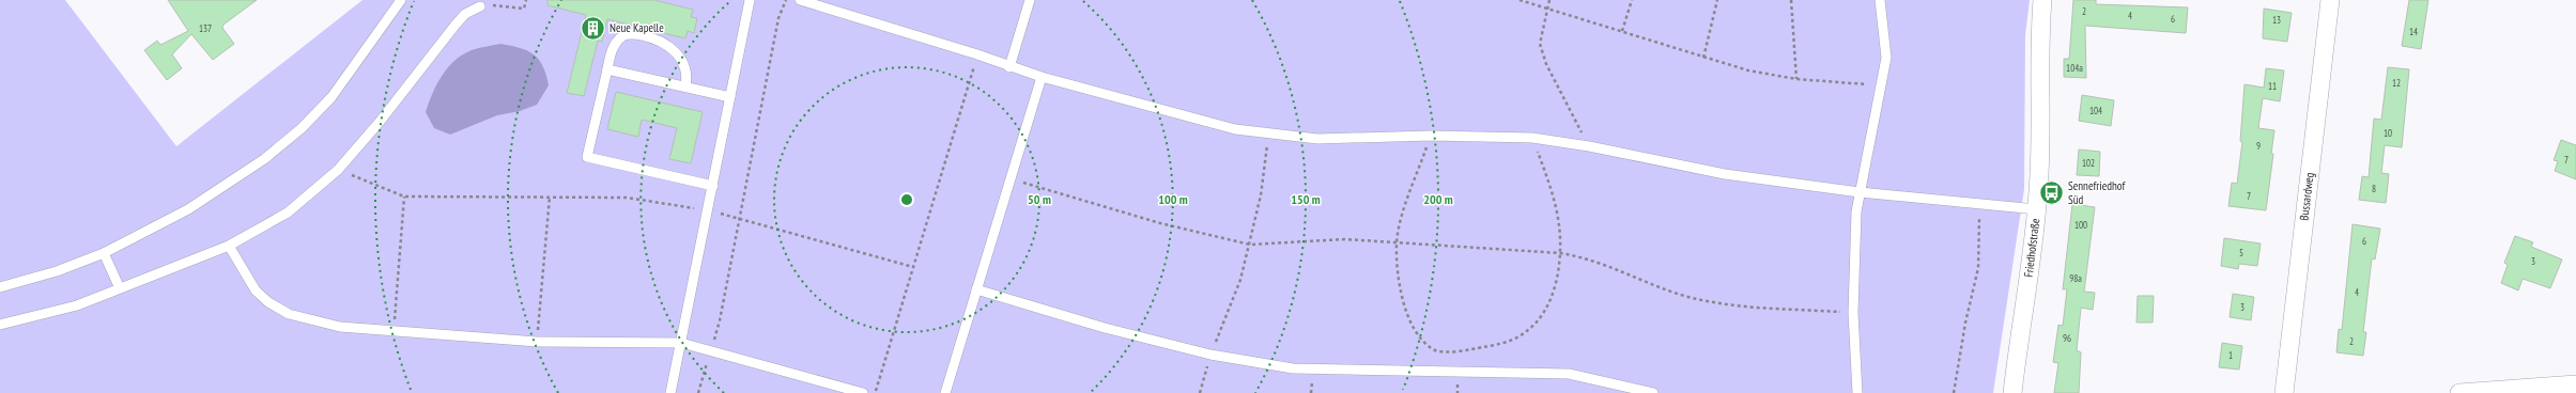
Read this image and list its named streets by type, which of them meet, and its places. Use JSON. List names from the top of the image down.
{
  "streets": {
    "street": ["Bussardweg", "Friedhofstraße"]
  },
  "places": {
    "building": ["Neue Kapelle"],
    "bus stop": ["Sennefriedhof Süd"]
  },
  "house_numbers": [
    "2",
    "4",
    "6",
    "13",
    "137",
    "14",
    "104a",
    "12",
    "11",
    "104",
    "10",
    "9",
    "7",
    "102",
    "8",
    "7",
    "100",
    "6",
    "5",
    "3",
    "98a",
    "4",
    "3",
    "96",
    "2",
    "1"
  ],
  "rings": [
    "50 m",
    "100 m",
    "150 m",
    "200 m"
  ]
}
